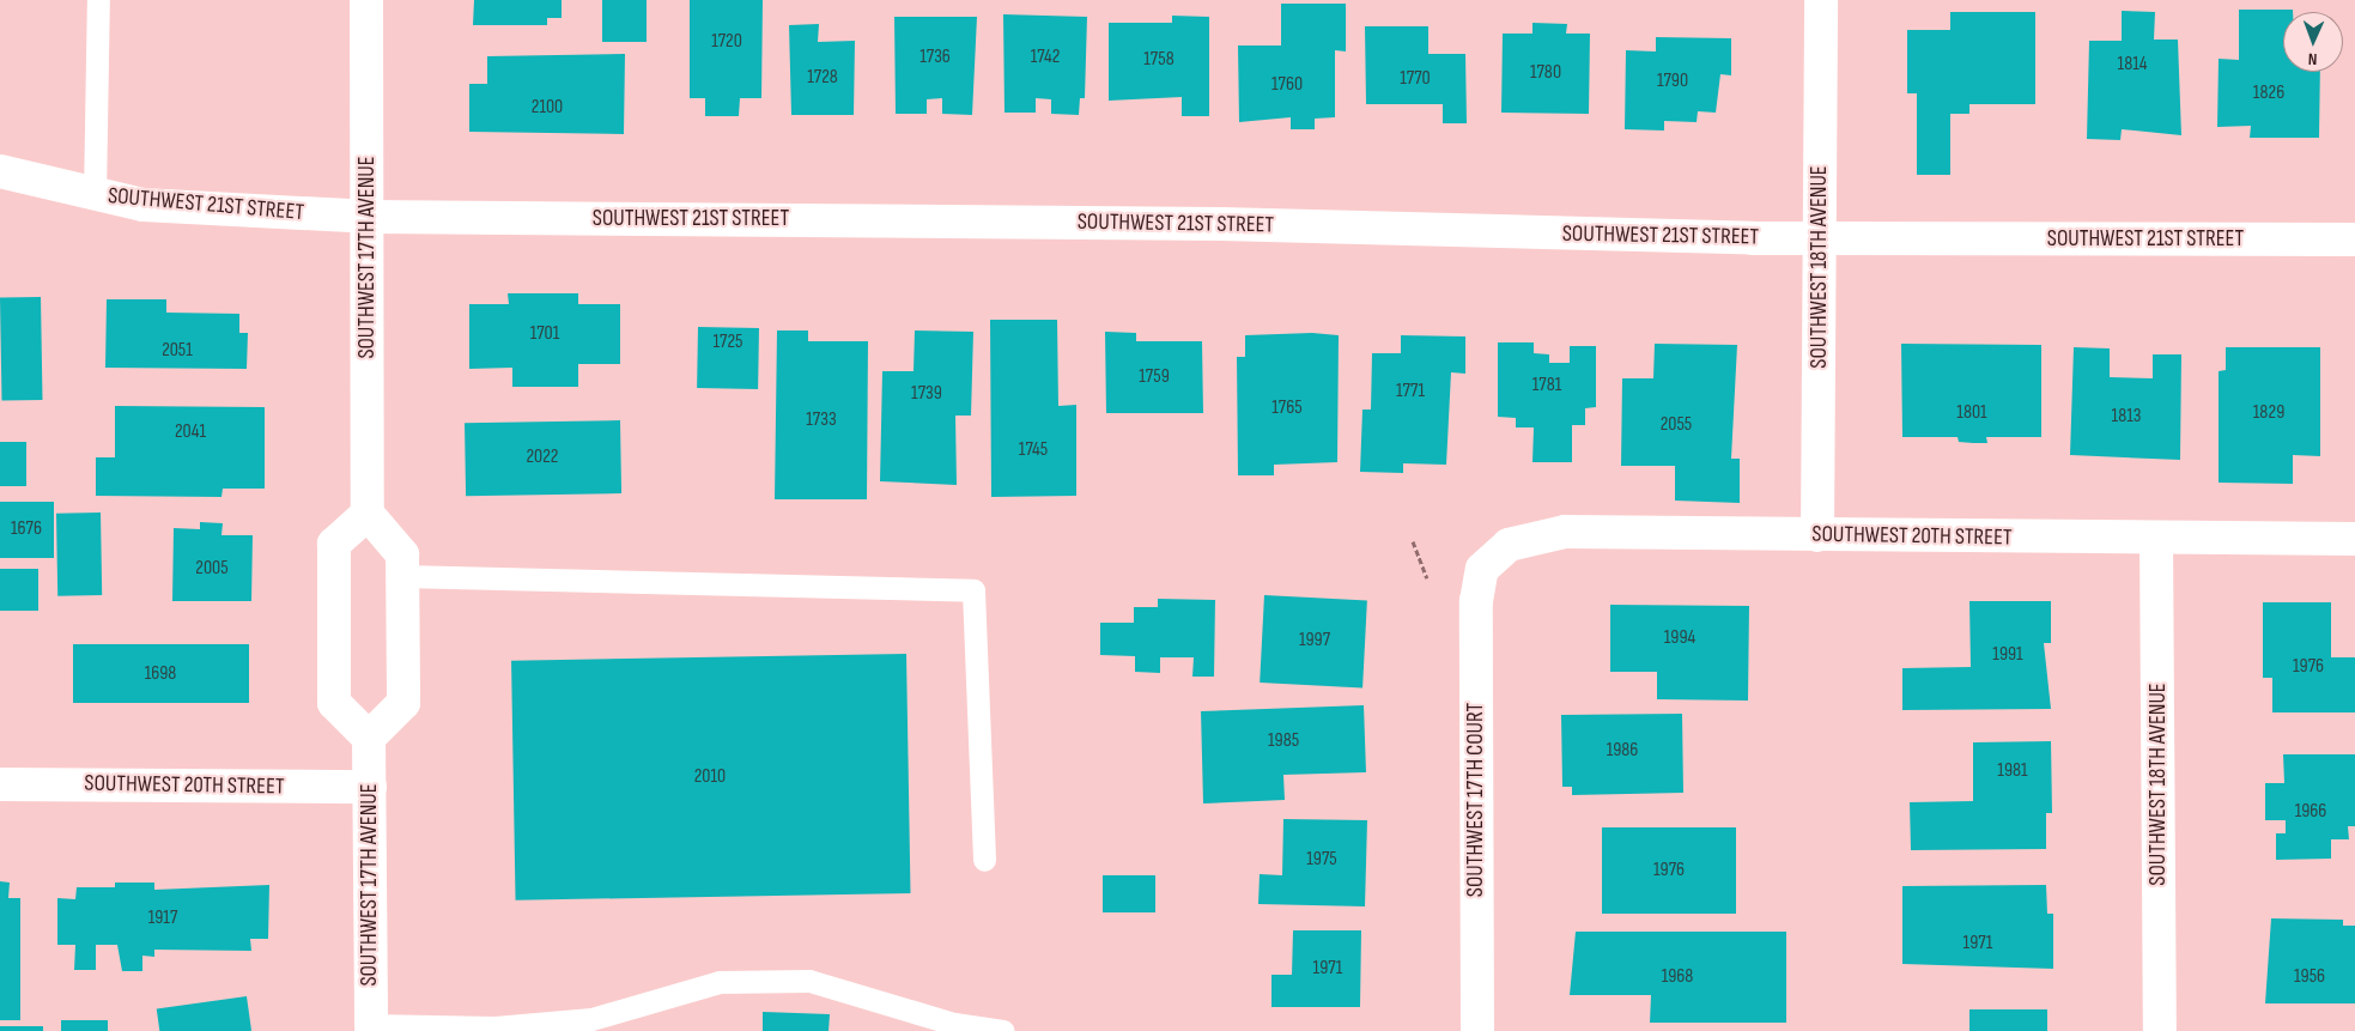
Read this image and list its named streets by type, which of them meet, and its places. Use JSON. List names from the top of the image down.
{
  "streets": {
    "street": [
      "SOUTHWEST 21ST STREET",
      "SOUTHWEST 17TH AVENUE",
      "SOUTHWEST 18TH AVENUE",
      "SOUTHWEST 20TH STREET",
      "SOUTHWEST 17TH COURT"
    ]
  },
  "crossings": [
    ["SOUTHWEST 21ST STREET", "SOUTHWEST 17TH AVENUE"],
    ["SOUTHWEST 21ST STREET", "SOUTHWEST 18TH AVENUE"],
    ["SOUTHWEST 17TH AVENUE", "SOUTHWEST 20TH STREET"],
    ["SOUTHWEST 18TH AVENUE", "SOUTHWEST 20TH STREET"],
    ["SOUTHWEST 20TH STREET", "SOUTHWEST 17TH COURT"]
  ],
  "house_numbers": [
    "1720",
    "1736",
    "1742",
    "1758",
    "1814",
    "1780",
    "1728",
    "1770",
    "1790",
    "1760",
    "1826",
    "2100",
    "1701",
    "1725",
    "2051",
    "1759",
    "1781",
    "1771",
    "1739",
    "1765",
    "1801",
    "1829",
    "1813",
    "1733",
    "2055",
    "2041",
    "1745",
    "2022",
    "1676",
    "2005",
    "1994",
    "1997",
    "1991",
    "1976",
    "1698",
    "1985",
    "1986",
    "1981",
    "2010",
    "1966",
    "1975",
    "1976",
    "1917",
    "1971",
    "1971",
    "1968",
    "1956"
  ],
  "north": "bottom"
}
